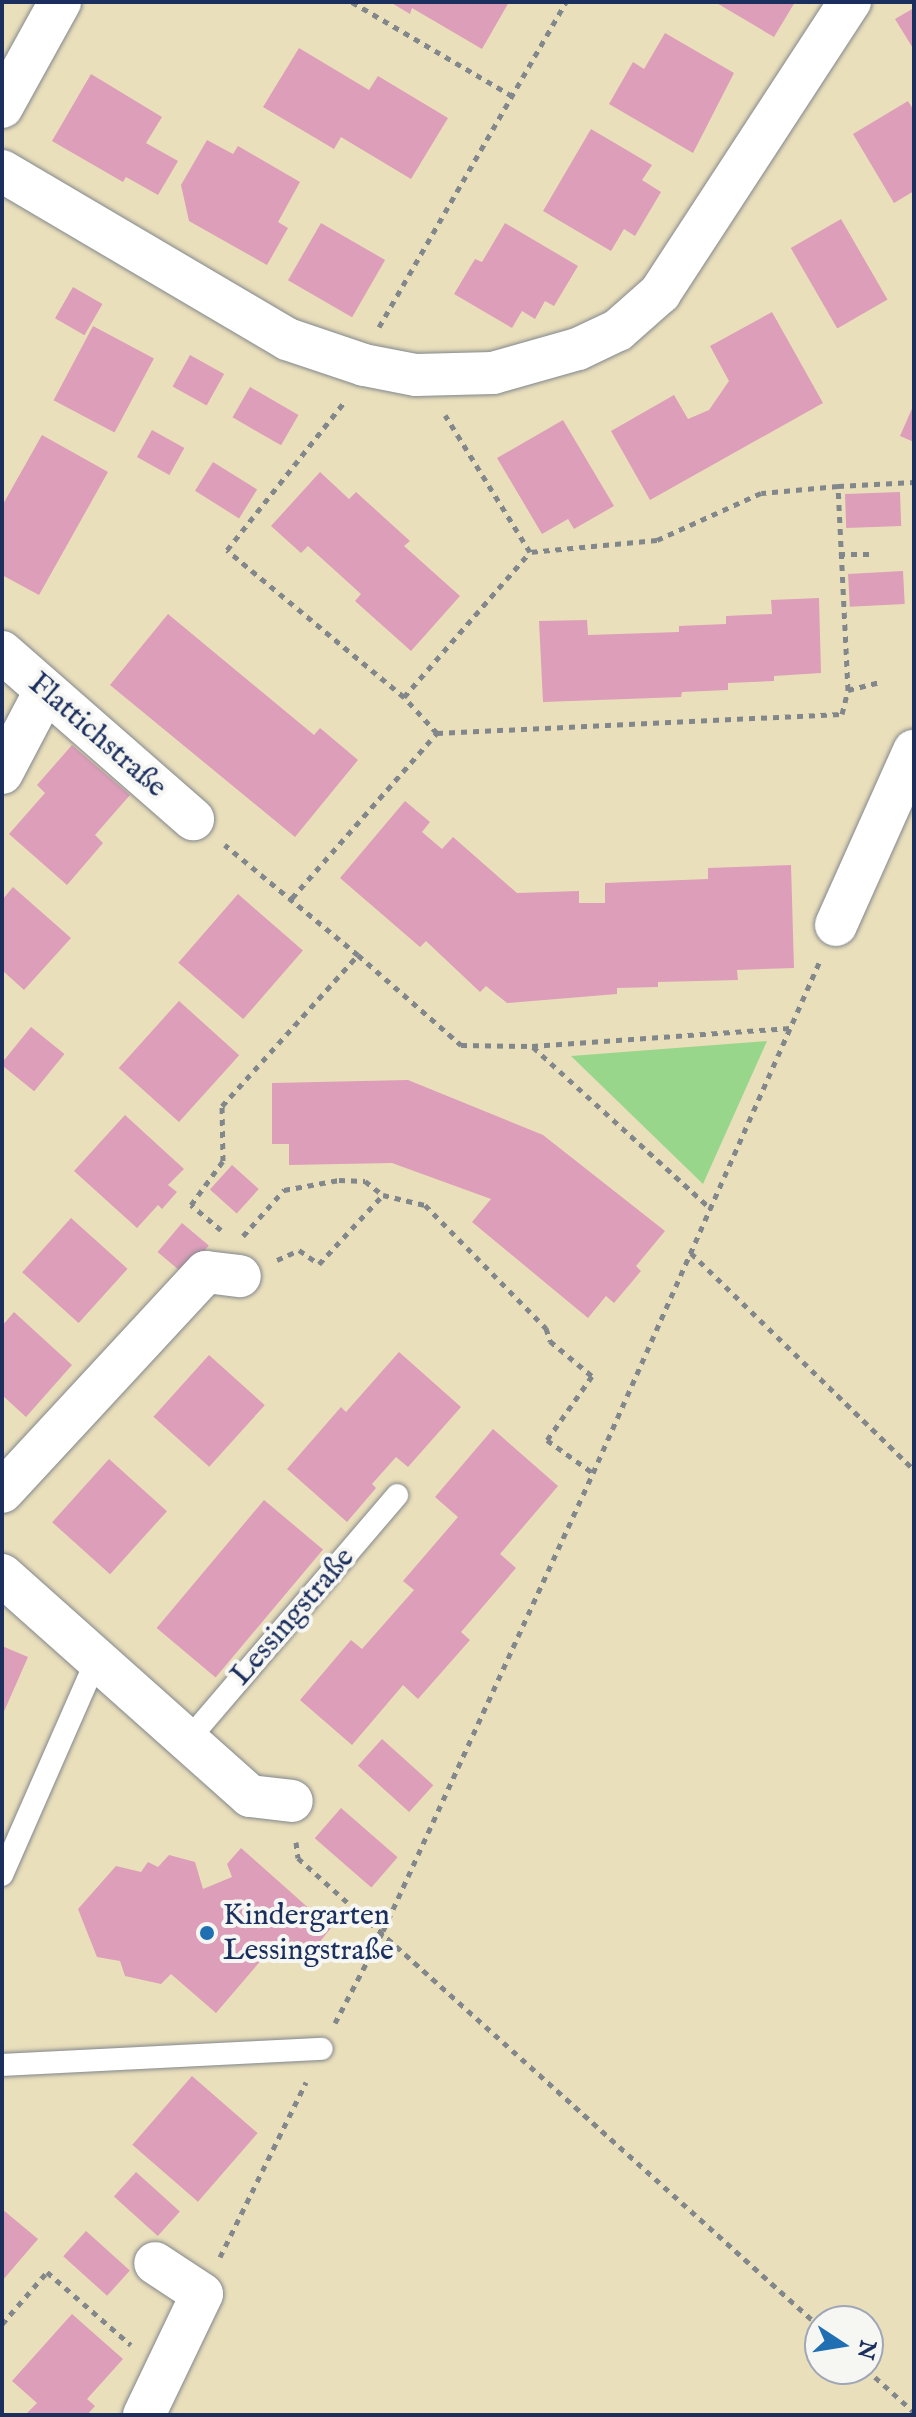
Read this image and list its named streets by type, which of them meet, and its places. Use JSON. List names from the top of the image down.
{
  "streets": {
    "street": ["Flattichstraße"],
    "lane": ["Lessingstraße"]
  },
  "places": ["Kindergarten Lessingstraße"],
  "north": "right"
}
